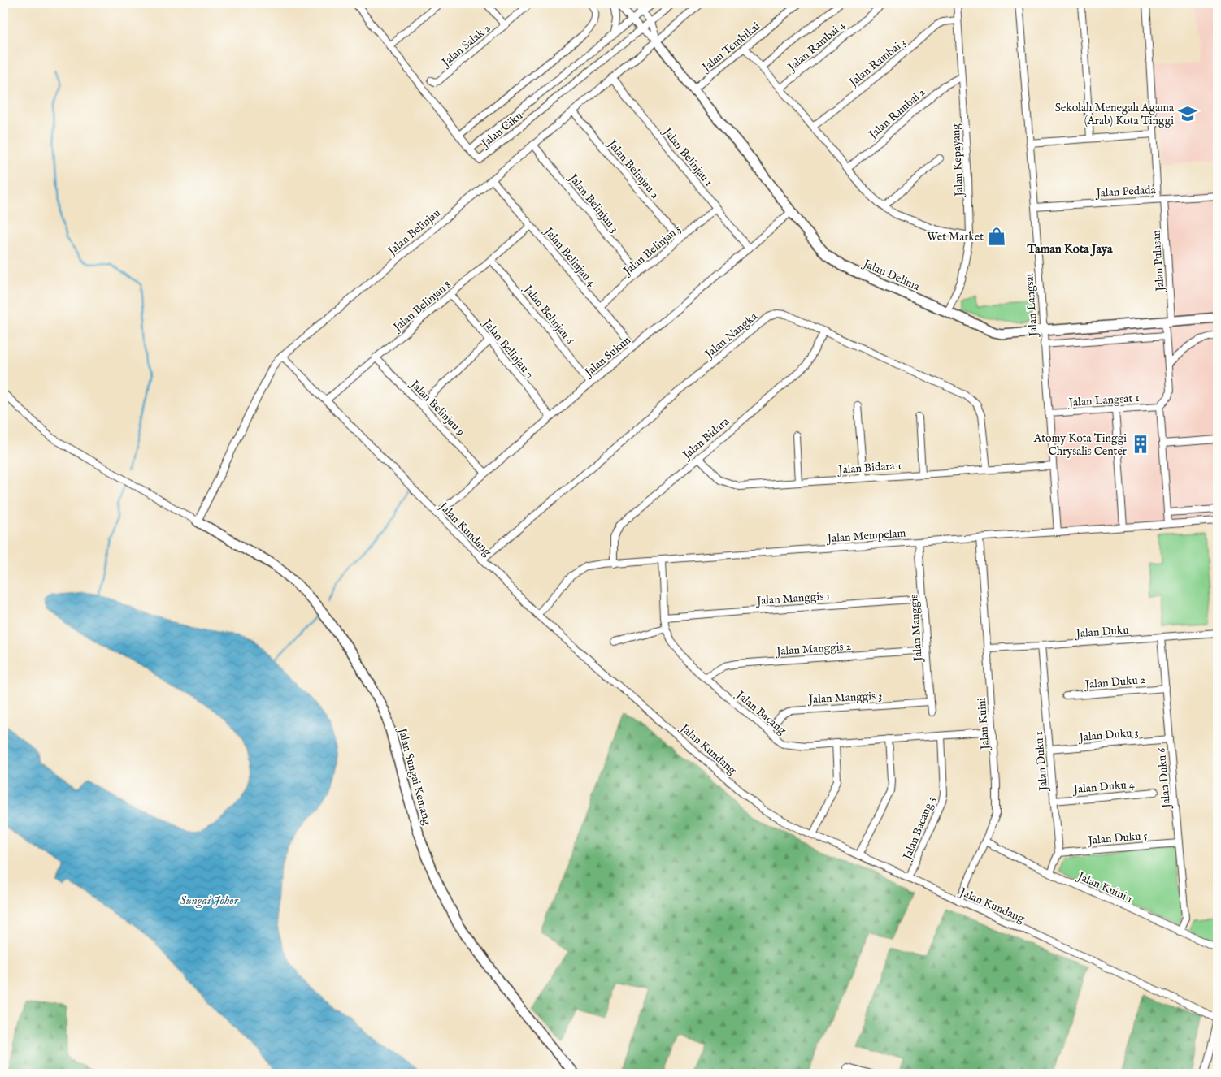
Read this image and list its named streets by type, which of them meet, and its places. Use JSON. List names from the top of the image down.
{
  "streets": {
    "street": [
      "Jalan Salak 2",
      "Jalan Rambai 4",
      "Jalan Tembikai",
      "Jalan Rambai 3",
      "Jalan Rambai 2",
      "Jalan Ciku",
      "Jalan Belinjau 1",
      "Jalan Kepayang",
      "Jalan Belinjau 2",
      "Jalan Pedada",
      "Jalan Belinjau 3",
      "Jalan Belinjau",
      "Jalan Belinjau 5",
      "Jalan Belinjau 4",
      "Jalan Pulasan",
      "Jalan Delima",
      "Jalan Langsat",
      "Jalan Belinjau 8",
      "Jalan Belinjau 6",
      "Jalan Nangka",
      "Jalan Belinjau 7",
      "Jalan Sukun",
      "Jalan Langsat 1",
      "Jalan Belinjau 9",
      "Jalan Bidara",
      "Jalan Bidara 1",
      "Jalan Kundang",
      "Jalan Mempelam",
      "Jalan Manggis 1",
      "Jalan Manggis",
      "Jalan Duku",
      "Jalan Manggis 2",
      "Jalan Duku 2",
      "Jalan Manggis 3",
      "Jalan Bacang",
      "Jalan Kuini",
      "Jalan Duku 3",
      "Jalan Duku 1",
      "Jalan Sungai Kemang",
      "Jalan Duku 6",
      "Jalan Duku 4",
      "Jalan Bacang 3",
      "Jalan Duku 5",
      "Jalan Kuini 1"
    ]
  },
  "crossings": [
    ["Jalan Tembikai", "Jalan Delima"],
    ["Jalan Rambai 3", "Jalan Kepayang"],
    ["Jalan Rambai 2", "Jalan Kepayang"],
    ["Jalan Ciku", "Jalan Delima"],
    ["Jalan Belinjau 1", "Jalan Belinjau"],
    ["Jalan Belinjau 1", "Jalan Belinjau 5"],
    ["Jalan Belinjau 1", "Jalan Sukun"],
    ["Jalan Kepayang", "Jalan Delima"],
    ["Jalan Belinjau 2", "Jalan Belinjau"],
    ["Jalan Belinjau 2", "Jalan Belinjau 5"],
    ["Jalan Pedada", "Jalan Pulasan"],
    ["Jalan Pedada", "Jalan Langsat"],
    ["Jalan Belinjau 3", "Jalan Belinjau"],
    ["Jalan Belinjau 3", "Jalan Belinjau 5"],
    ["Jalan Belinjau", "Jalan Belinjau 4"],
    ["Jalan Belinjau", "Jalan Delima"],
    ["Jalan Belinjau", "Jalan Kundang"],
    ["Jalan Belinjau", "Jalan Sungai Kemang"],
    ["Jalan Belinjau 5", "Jalan Belinjau 4"],
    ["Jalan Belinjau 4", "Jalan Belinjau 8"],
    ["Jalan Belinjau 4", "Jalan Sukun"],
    ["Jalan Pulasan", "Jalan Delima"],
    ["Jalan Pulasan", "Jalan Langsat 1"],
    ["Jalan Delima", "Jalan Langsat"],
    ["Jalan Delima", "Jalan Sukun"],
    ["Jalan Langsat", "Jalan Langsat 1"],
    ["Jalan Langsat", "Jalan Bidara 1"],
    ["Jalan Langsat", "Jalan Mempelam"],
    ["Jalan Belinjau 8", "Jalan Belinjau 6"],
    ["Jalan Belinjau 8", "Jalan Belinjau 7"],
    ["Jalan Belinjau 8", "Jalan Belinjau 9"],
    ["Jalan Belinjau 8", "Jalan Kundang"],
    ["Jalan Belinjau 6", "Jalan Sukun"],
    ["Jalan Nangka", "Jalan Bidara"],
    ["Jalan Nangka", "Jalan Bidara 1"],
    ["Jalan Nangka", "Jalan Kundang"],
    ["Jalan Belinjau 7", "Jalan Sukun"],
    ["Jalan Sukun", "Jalan Belinjau 9"],
    ["Jalan Sukun", "Jalan Kundang"],
    ["Jalan Bidara", "Jalan Bidara 1"],
    ["Jalan Bidara", "Jalan Mempelam"],
    ["Jalan Kundang", "Jalan Mempelam"],
    ["Jalan Kundang", "Jalan Kuini"],
    ["Jalan Kundang", "Jalan Bacang 3"],
    ["Jalan Mempelam", "Jalan Manggis"],
    ["Jalan Mempelam", "Jalan Bacang"],
    ["Jalan Mempelam", "Jalan Kuini"],
    ["Jalan Manggis 1", "Jalan Manggis"],
    ["Jalan Manggis 1", "Jalan Bacang"],
    ["Jalan Manggis", "Jalan Manggis 2"],
    ["Jalan Manggis", "Jalan Manggis 3"],
    ["Jalan Duku", "Jalan Kuini"],
    ["Jalan Duku", "Jalan Duku 1"],
    ["Jalan Duku", "Jalan Duku 6"],
    ["Jalan Manggis 2", "Jalan Bacang"],
    ["Jalan Duku 2", "Jalan Duku 6"],
    ["Jalan Manggis 3", "Jalan Bacang"],
    ["Jalan Bacang", "Jalan Kuini"],
    ["Jalan Bacang", "Jalan Bacang 3"],
    ["Jalan Kuini", "Jalan Kuini 1"],
    ["Jalan Duku 3", "Jalan Duku 1"],
    ["Jalan Duku 3", "Jalan Duku 6"],
    ["Jalan Duku 1", "Jalan Duku 4"],
    ["Jalan Duku 1", "Jalan Duku 5"],
    ["Jalan Duku 1", "Jalan Kuini 1"],
    ["Jalan Duku 6", "Jalan Duku 5"],
    ["Jalan Duku 6", "Jalan Kuini 1"]
  ],
  "districts": ["Taman Kota Jaya"],
  "water": ["Sungai Johor"],
  "places": {
    "school or university": ["Sekolah Menegah Agama (Arab) Kota Tinggi"],
    "shop": ["Wet Market"],
    "building": ["Atomy Kota Tinggi Chrysalis Center"]
  }
}
